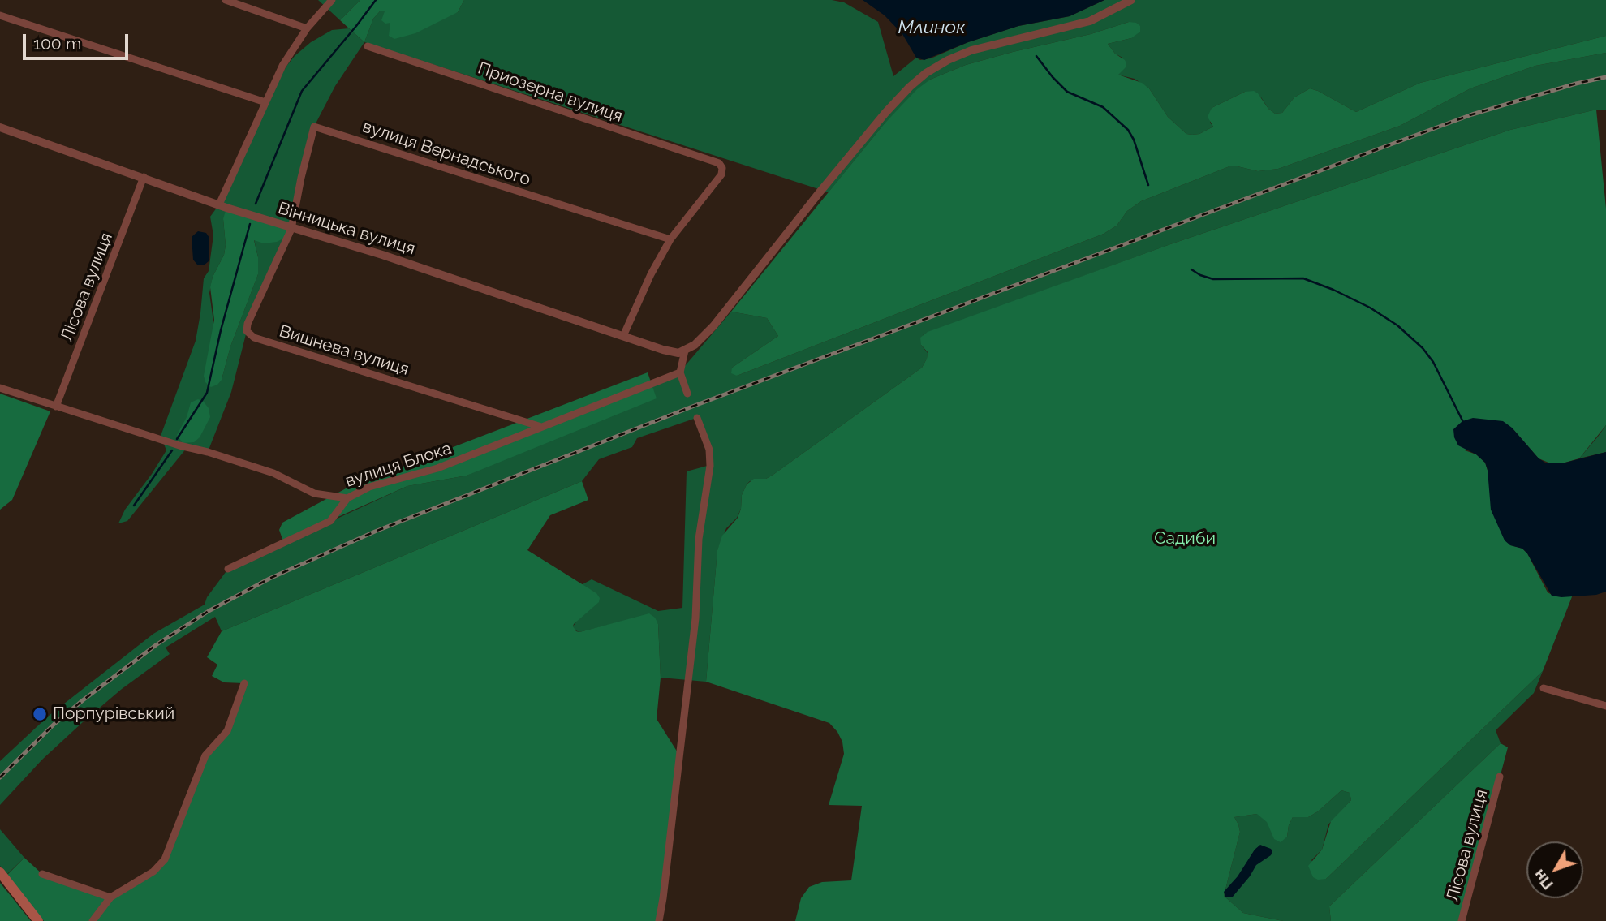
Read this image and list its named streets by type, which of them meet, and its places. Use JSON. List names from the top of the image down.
{
  "streets": {
    "street": [
      "Приозерна вулиця",
      "вулиця Вернадського",
      "Вінницька вулиця",
      "Лісова вулиця",
      "Вишнева вулиця",
      "вулиця Блока"
    ]
  },
  "crossings": [
    ["Приозерна вулиця", "вулиця Вернадського"],
    ["вулиця Вернадського", "Вінницька вулиця"],
    ["вулиця Вернадського", "Вишнева вулиця"],
    ["Вінницька вулиця", "Лісова вулиця"],
    ["Вінницька вулиця", "Вишнева вулиця"],
    ["Лісова вулиця", "вулиця Блока"],
    ["Вишнева вулиця", "вулиця Блока"]
  ],
  "water": ["Млинок"],
  "parks": ["Садиби"],
  "places": ["Порпурівський"],
  "scale_bar": "100 m",
  "north": "bottom left"
}
